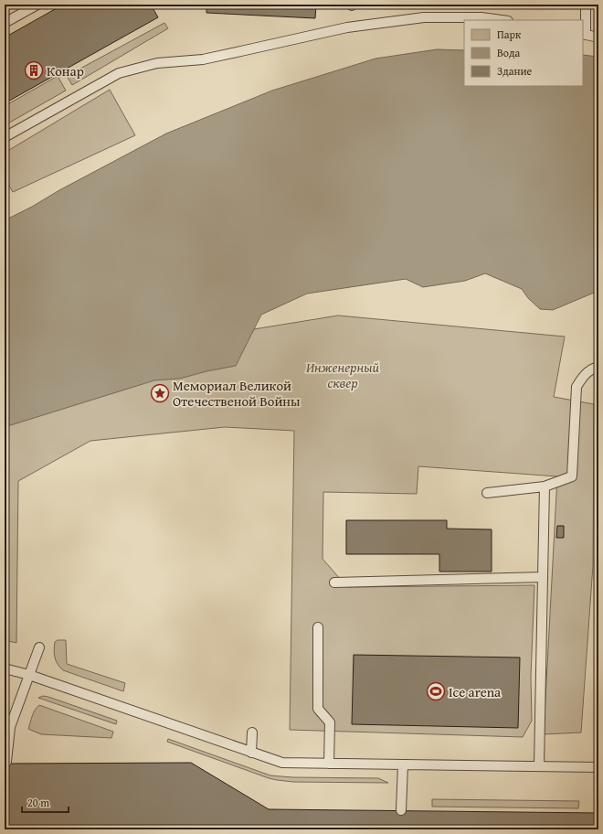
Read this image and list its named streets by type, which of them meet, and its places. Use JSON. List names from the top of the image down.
{
  "parks": ["Инженерный сквер"],
  "places": {
    "building": ["Конар"],
    "place": ["Мемориал Великой Отечественой Войны"],
    "sports": ["Ice arena"]
  },
  "legend": ["Парк", "Вода", "Здание"],
  "scale_bar": "20 m"
}
